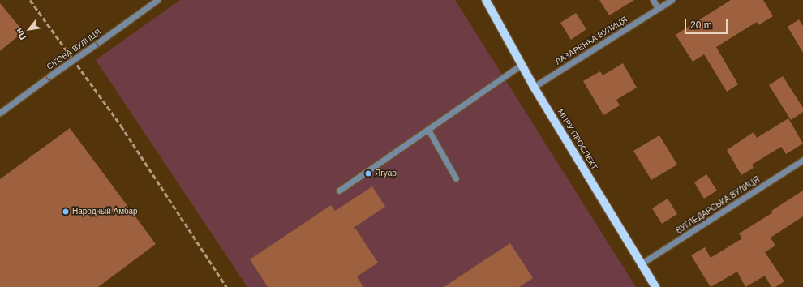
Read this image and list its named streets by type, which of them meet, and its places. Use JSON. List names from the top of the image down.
{
  "streets": {
    "main road": ["МИРУ ПРОСПЕКТ"],
    "street": ["ЛАЗАРЕНКА ВУЛИЦЯ", "СІГОВА ВУЛИЦЯ", "ВУГЛЕДАРСЬКА ВУЛИЦЯ"]
  },
  "crossings": [
    ["ЛАЗАРЕНКА ВУЛИЦЯ", "МИРУ ПРОСПЕКТ"],
    ["МИРУ ПРОСПЕКТ", "ВУГЛЕДАРСЬКА ВУЛИЦЯ"]
  ],
  "places": ["Ягуар", "Народный Амбар"],
  "scale_bar": "20 m",
  "north": "bottom left"
}
